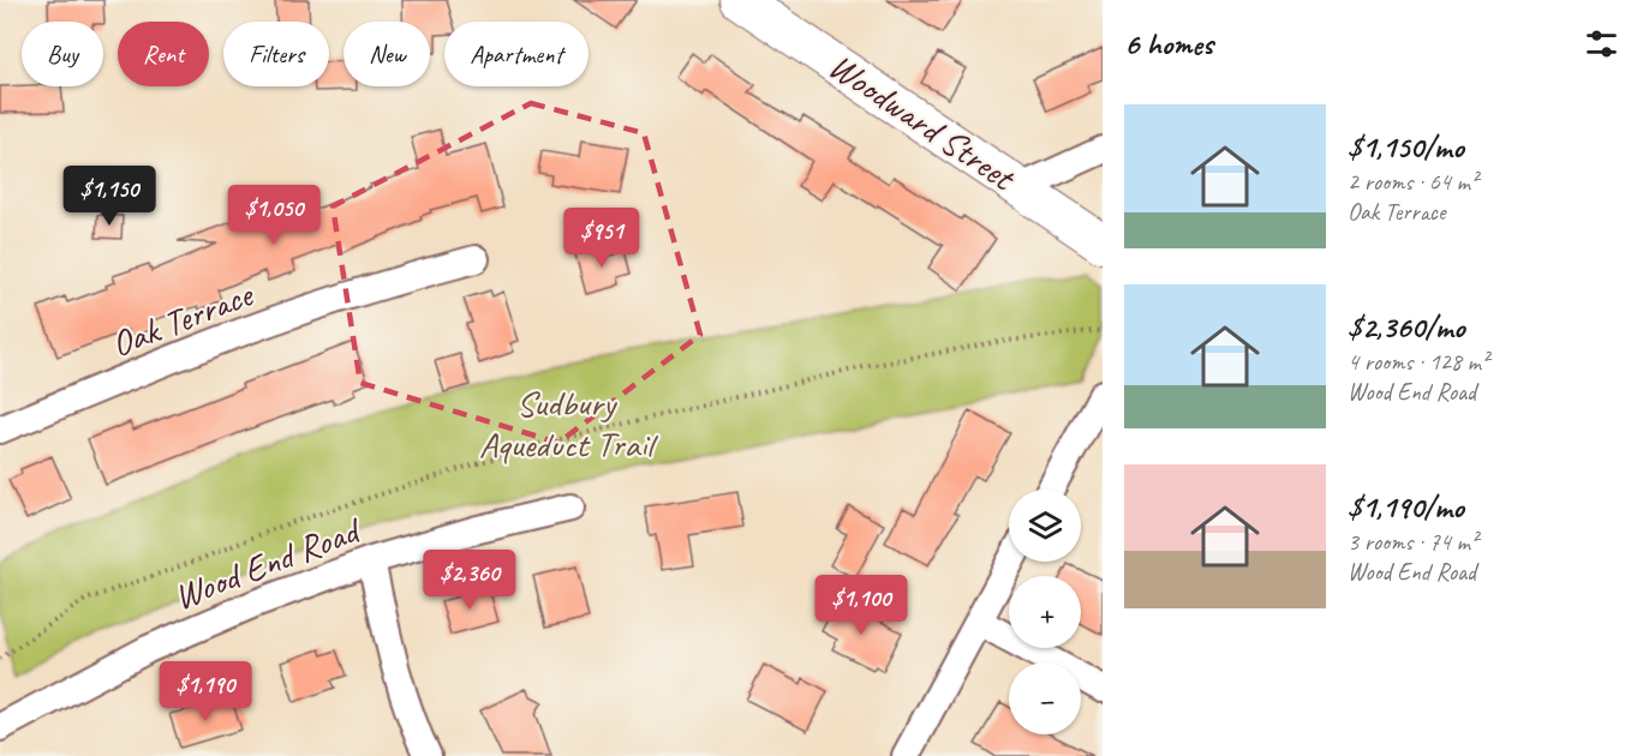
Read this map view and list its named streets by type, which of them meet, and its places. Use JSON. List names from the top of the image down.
{
  "streets": {
    "street": ["Woodward Street", "Oak Terrace", "Wood End Road"]
  },
  "parks": ["Sudbury Aqueduct Trail"],
  "page": {
    "heading": "6 homes",
    "chip": [
      "Buy",
      "Rent",
      "Filters",
      "New",
      "Apartment"
    ],
    "list": [
      {
        "name": "$1,150/mo",
        "note": "2 rooms · 64 m² · Oak Terrace"
      },
      {
        "name": "$2,360/mo",
        "note": "4 rooms · 128 m² · Wood End Road"
      },
      {
        "name": "$1,190/mo",
        "note": "3 rooms · 74 m² · Wood End Road"
      }
    ],
    "price": [
      "$1,150",
      "$1,050",
      "$951",
      "$2,360",
      "$1,100",
      "$1,190"
    ],
    "map_buttons": ["+", "−"]
  }
}
